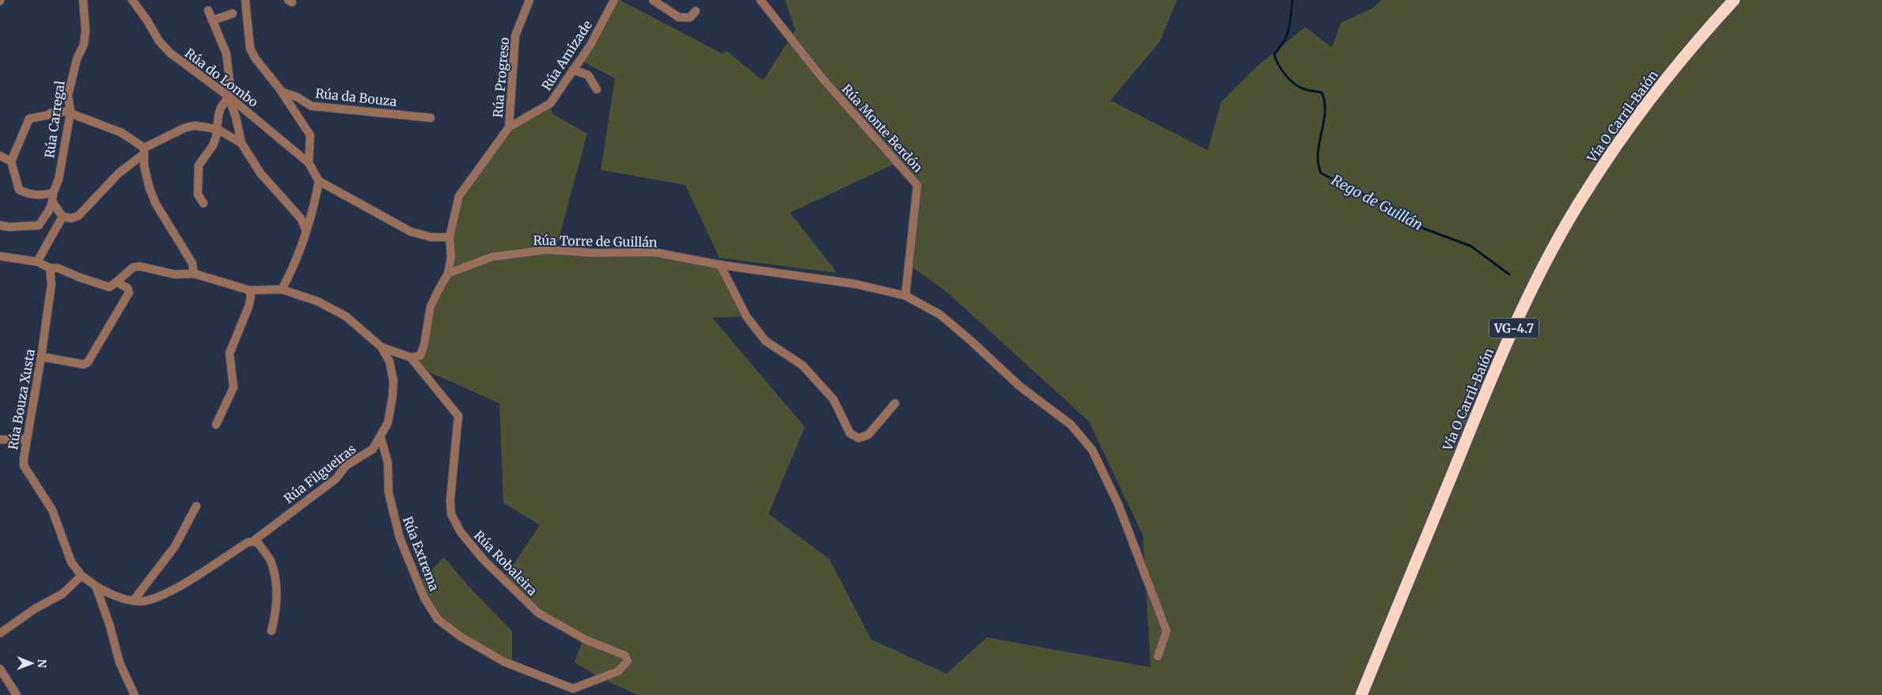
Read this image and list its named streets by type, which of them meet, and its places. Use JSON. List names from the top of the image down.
{
  "streets": {
    "highway": ["Vía O Carril-Baión", "VG-4.7"],
    "street": [
      "Rúa Amizade",
      "Rúa do Lombo",
      "Rúa Progreso",
      "Rúa da Bouza",
      "Rúa Carregal",
      "Rúa Monte Berdón",
      "Rúa Torre de Guillán",
      "Rúa Bouza Xusta",
      "Rúa Filgueiras",
      "Rúa Extrema",
      "Rúa Robaleira"
    ]
  },
  "crossings": [
    ["Rúa Amizade", "Rúa Progreso"],
    ["Rúa Monte Berdón", "Rúa Torre de Guillán"],
    ["Rúa Bouza Xusta", "Rúa Filgueiras"],
    ["Rúa Filgueiras", "Rúa Extrema"],
    ["Rúa Extrema", "Rúa Robaleira"]
  ],
  "water": ["Rego de Guillán"],
  "north": "right"
}
